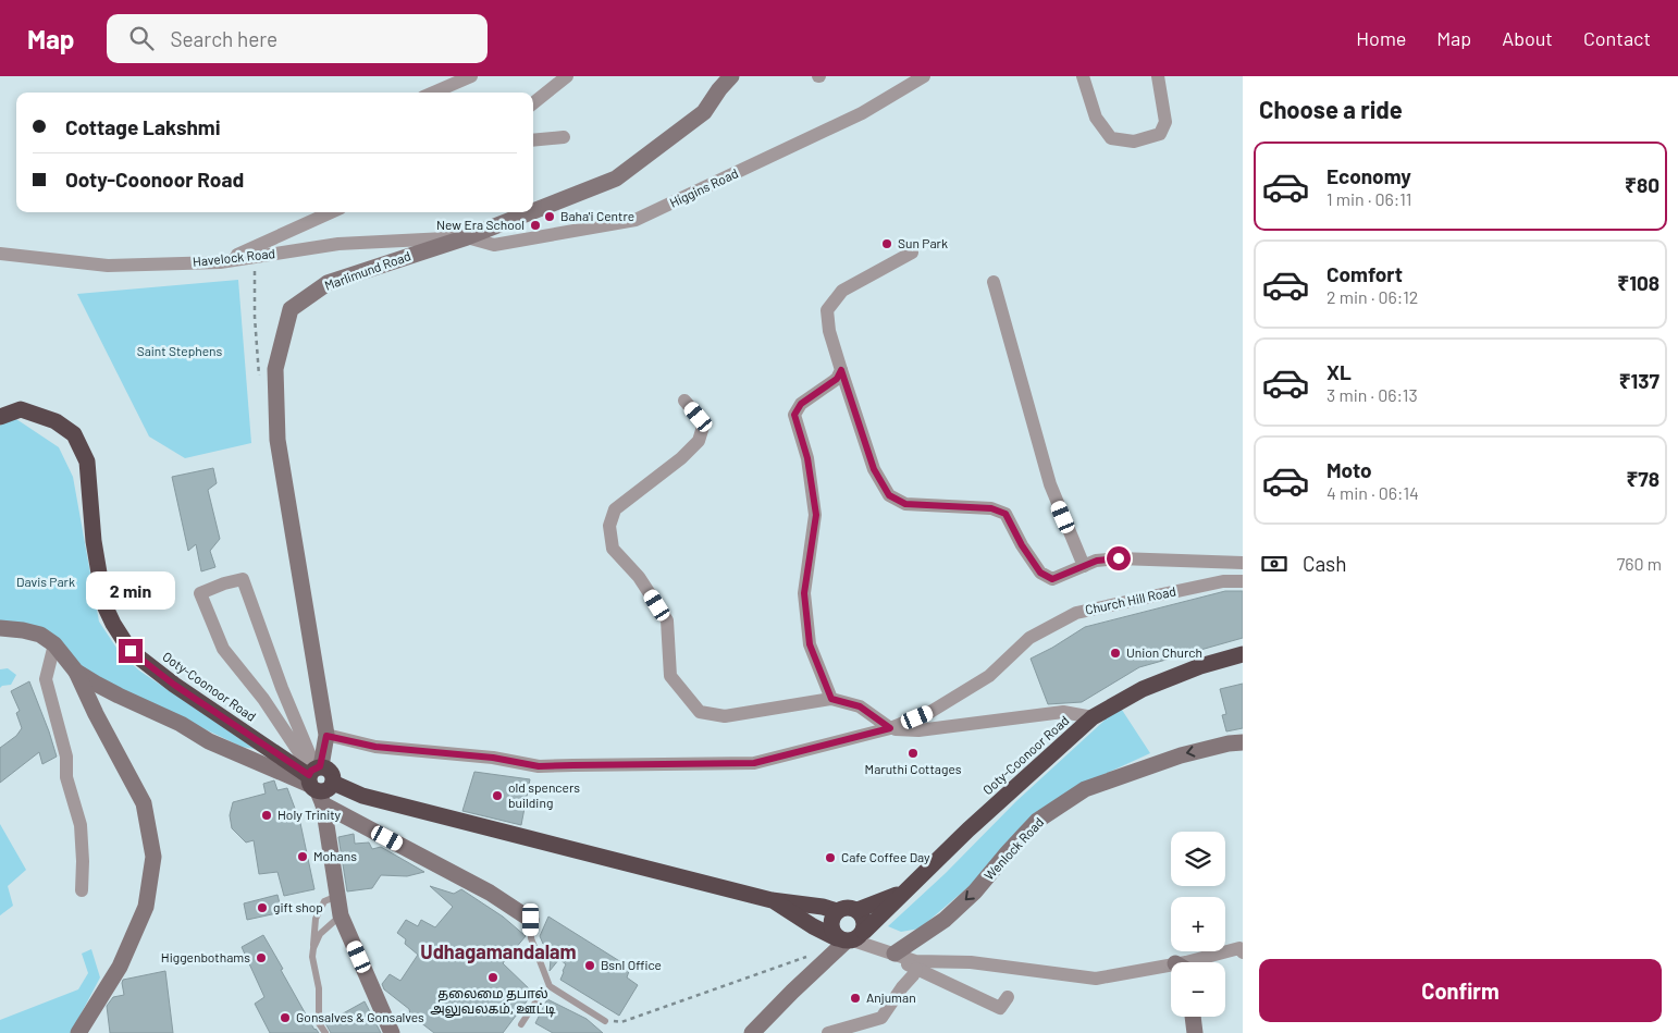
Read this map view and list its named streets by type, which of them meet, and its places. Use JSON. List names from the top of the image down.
{
  "streets": {
    "highway": ["Ooty-Coonoor Road"],
    "street": [
      "Higgins Road",
      "Havelock Road",
      "Marlimund Road",
      "Church Hill Road",
      "Wenlock Road"
    ]
  },
  "crossings": [
    ["Higgins Road", "Havelock Road"],
    ["Higgins Road", "Marlimund Road"],
    ["Havelock Road", "Marlimund Road"],
    ["Marlimund Road", "Ooty-Coonoor Road"]
  ],
  "one_way": ["Wenlock Road"],
  "districts": ["Udhagamandalam"],
  "parks": ["Saint Stephens", "Davis Park"],
  "places": [
    "Baha'i Centre",
    "New Era School",
    "Sun Park",
    "Union Church",
    "Maruthi Cottages",
    "old spencers building",
    "Holy Trinity",
    "Mohans",
    "Cafe Coffee Day",
    "gift shop",
    "Higgenbothams",
    "Bsnl Office",
    "தலைமை தபால் அலுவலகம், ஊட்டி",
    "Anjuman",
    "Gonsalves & Gonsalves"
  ],
  "page": {
    "header": "Map",
    "search": "Search here",
    "nav": [
      "Home",
      "Map",
      "About",
      "Contact"
    ],
    "heading": "Choose a ride",
    "banner": ["Cottage Lakshmi", "Ooty-Coonoor Road"],
    "list": [
      {
        "name": "Economy",
        "note": "1 min · 06:11",
        "value": "₹80"
      },
      {
        "name": "Comfort",
        "note": "2 min · 06:12",
        "value": "₹108"
      },
      {
        "name": "XL",
        "note": "3 min · 06:13",
        "value": "₹137"
      },
      {
        "name": "Moto",
        "note": "4 min · 06:14",
        "value": "₹78"
      }
    ],
    "pay": ["Cash", "760 m"],
    "bubble": "2 min",
    "map_buttons": ["+", "−"],
    "buttons": "Confirm"
  }
}
